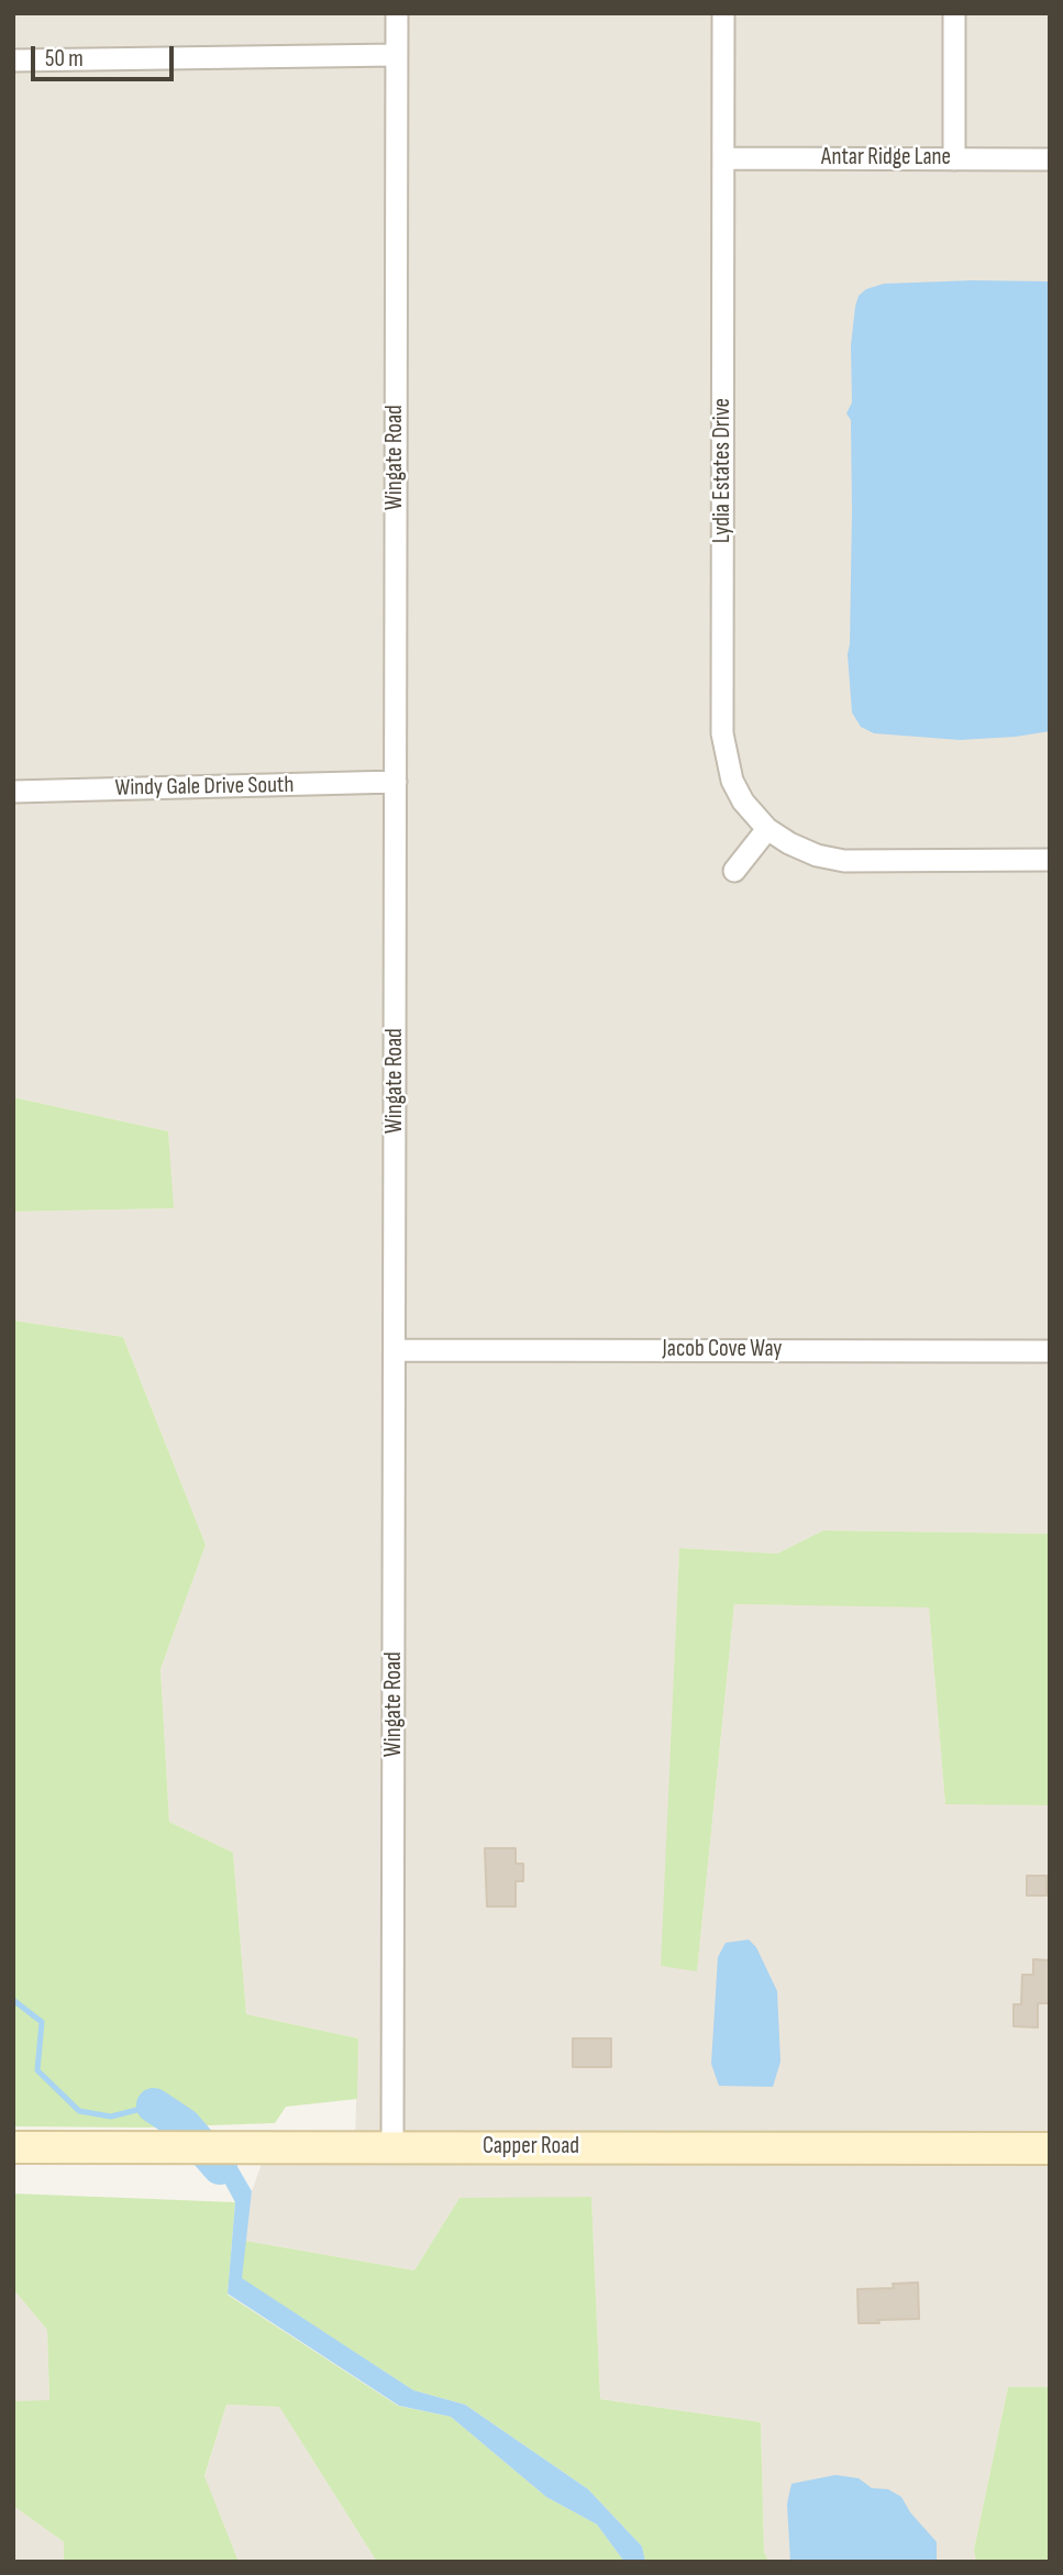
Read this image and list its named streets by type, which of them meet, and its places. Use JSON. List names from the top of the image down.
{
  "streets": {
    "street": [
      "Antar Ridge Lane",
      "Wingate Road",
      "Lydia Estates Drive",
      "Windy Gale Drive South",
      "Jacob Cove Way",
      "Capper Road"
    ]
  },
  "crossings": [
    ["Antar Ridge Lane", "Lydia Estates Drive"],
    ["Wingate Road", "Windy Gale Drive South"],
    ["Wingate Road", "Jacob Cove Way"],
    ["Wingate Road", "Capper Road"]
  ],
  "scale_bar": "50 m"
}
